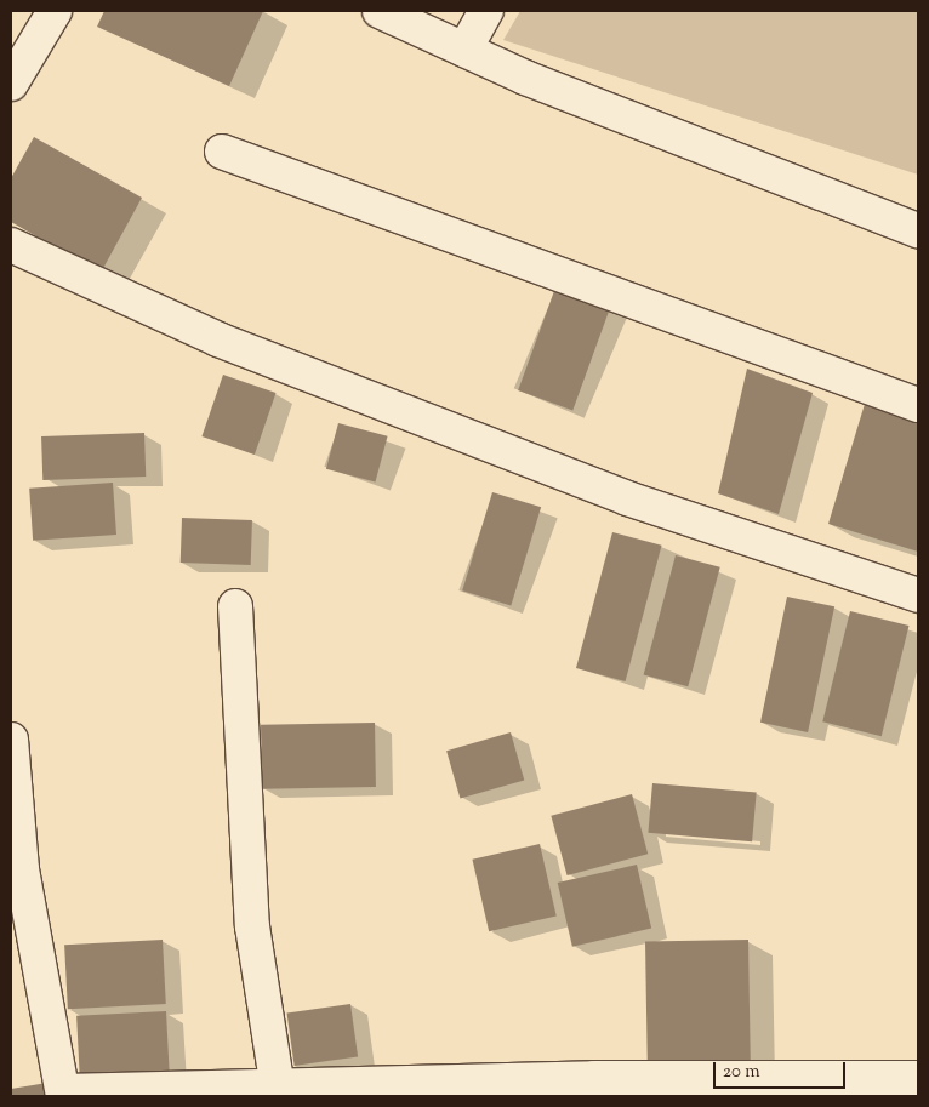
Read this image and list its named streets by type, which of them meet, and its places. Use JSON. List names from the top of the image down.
{
  "scale_bar": "20 m"
}
